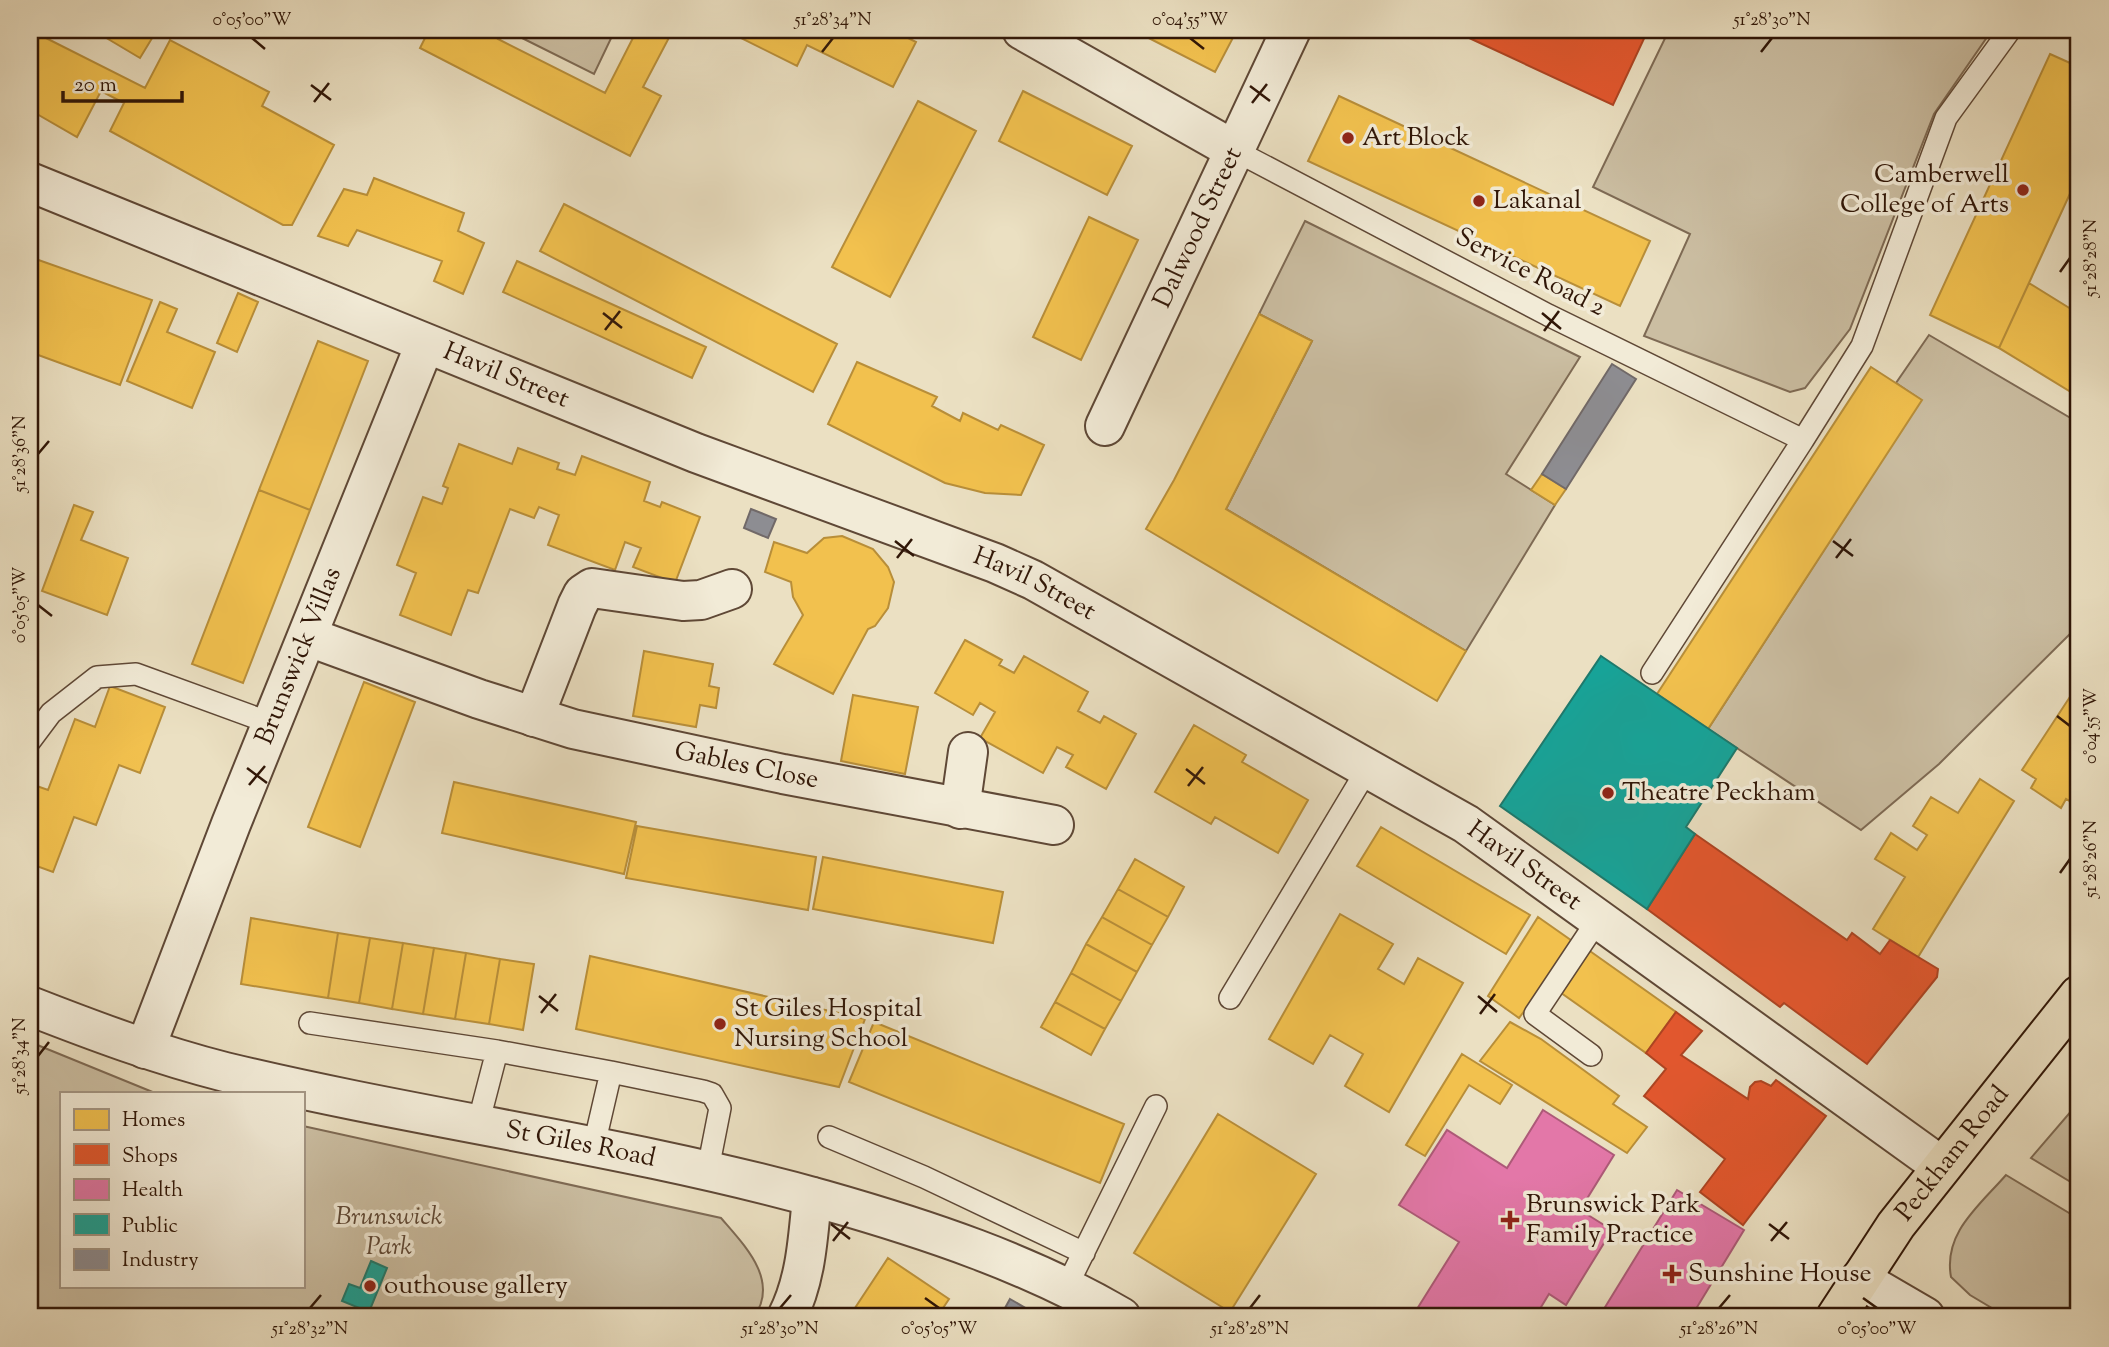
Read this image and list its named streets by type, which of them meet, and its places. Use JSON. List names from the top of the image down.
{
  "streets": {
    "highway": ["Peckham Road"],
    "street": [
      "Dalwood Street",
      "Havil Street",
      "Brunswick Villas",
      "Gables Close",
      "St Giles Road"
    ],
    "lane": ["Service Road 2"]
  },
  "crossings": [
    ["Dalwood Street", "Service Road 2"],
    ["Havil Street", "Brunswick Villas"],
    ["Havil Street", "Peckham Road"],
    ["Brunswick Villas", "Gables Close"],
    ["Brunswick Villas", "St Giles Road"]
  ],
  "parks": ["Brunswick Park"],
  "places": {
    "other": [
      "Art Block",
      "Camberwell College of Arts",
      "Lakanal",
      "Theatre Peckham",
      "St Giles Hospital Nursing School",
      "outhouse gallery"
    ],
    "health": ["Brunswick Park Family Practice", "Sunshine House"]
  },
  "legend": [
    "Homes",
    "Shops",
    "Health",
    "Public",
    "Industry"
  ],
  "scale_bar": "20 m",
  "coordinates": [
    "0°05'00\"W",
    "51°28'34\"N",
    "0°04'55\"W",
    "51°28'30\"N",
    "51°28'28\"N",
    "51°28'36\"N",
    "0°05'05\"W",
    "51°28'26\"N",
    "51°28'32\"N"
  ]
}
